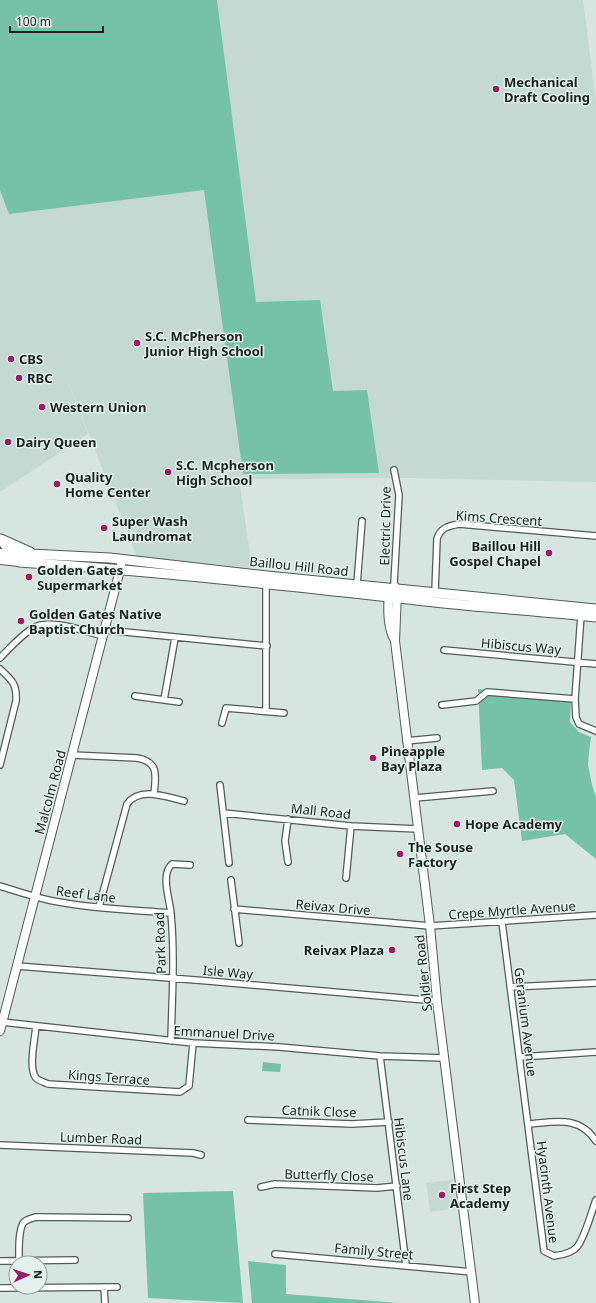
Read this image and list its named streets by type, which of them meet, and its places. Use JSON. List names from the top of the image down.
{
  "streets": {
    "main road": ["Baillou Hill Road", "Malcolm Road", "Soldier Road"],
    "street": [
      "Kims Crescent",
      "Electric Drive",
      "Hibiscus Way",
      "Mall Road",
      "Reef Lane",
      "Reivax Drive",
      "Crepe Myrtle Avenue",
      "Park Road",
      "Isle Way",
      "Geranium Avenue",
      "Emmanuel Drive",
      "Kings Terrace",
      "Catnik Close",
      "Lumber Road",
      "Hibiscus Lane",
      "Butterfly Close",
      "Hyacinth Avenue",
      "Family Street"
    ]
  },
  "crossings": [
    ["Kims Crescent", "Baillou Hill Road"],
    ["Electric Drive", "Baillou Hill Road"],
    ["Electric Drive", "Soldier Road"],
    ["Baillou Hill Road", "Malcolm Road"],
    ["Baillou Hill Road", "Soldier Road"],
    ["Malcolm Road", "Reef Lane"],
    ["Malcolm Road", "Isle Way"],
    ["Malcolm Road", "Emmanuel Drive"],
    ["Mall Road", "Soldier Road"],
    ["Reef Lane", "Park Road"],
    ["Reivax Drive", "Crepe Myrtle Avenue"],
    ["Reivax Drive", "Soldier Road"],
    ["Crepe Myrtle Avenue", "Soldier Road"],
    ["Crepe Myrtle Avenue", "Geranium Avenue"],
    ["Park Road", "Isle Way"],
    ["Park Road", "Emmanuel Drive"],
    ["Isle Way", "Soldier Road"],
    ["Soldier Road", "Emmanuel Drive"],
    ["Soldier Road", "Family Street"],
    ["Geranium Avenue", "Hyacinth Avenue"],
    ["Emmanuel Drive", "Kings Terrace"],
    ["Emmanuel Drive", "Hibiscus Lane"],
    ["Catnik Close", "Hibiscus Lane"],
    ["Hibiscus Lane", "Butterfly Close"],
    ["Hibiscus Lane", "Family Street"]
  ],
  "places": [
    "Mechanical Draft Cooling",
    "S.C. McPherson Junior High School",
    "CBS",
    "RBC",
    "Western Union",
    "Dairy Queen",
    "S.C. Mcpherson High School",
    "Quality Home Center",
    "Super Wash Laundromat",
    "Baillou Hill Gospel Chapel",
    "Golden Gates Supermarket",
    "Golden Gates Native Baptist Church",
    "Pineapple Bay Plaza",
    "Hope Academy",
    "The Souse Factory",
    "Reivax Plaza",
    "First Step Academy"
  ],
  "scale_bar": "100 m",
  "north": "right"
}
